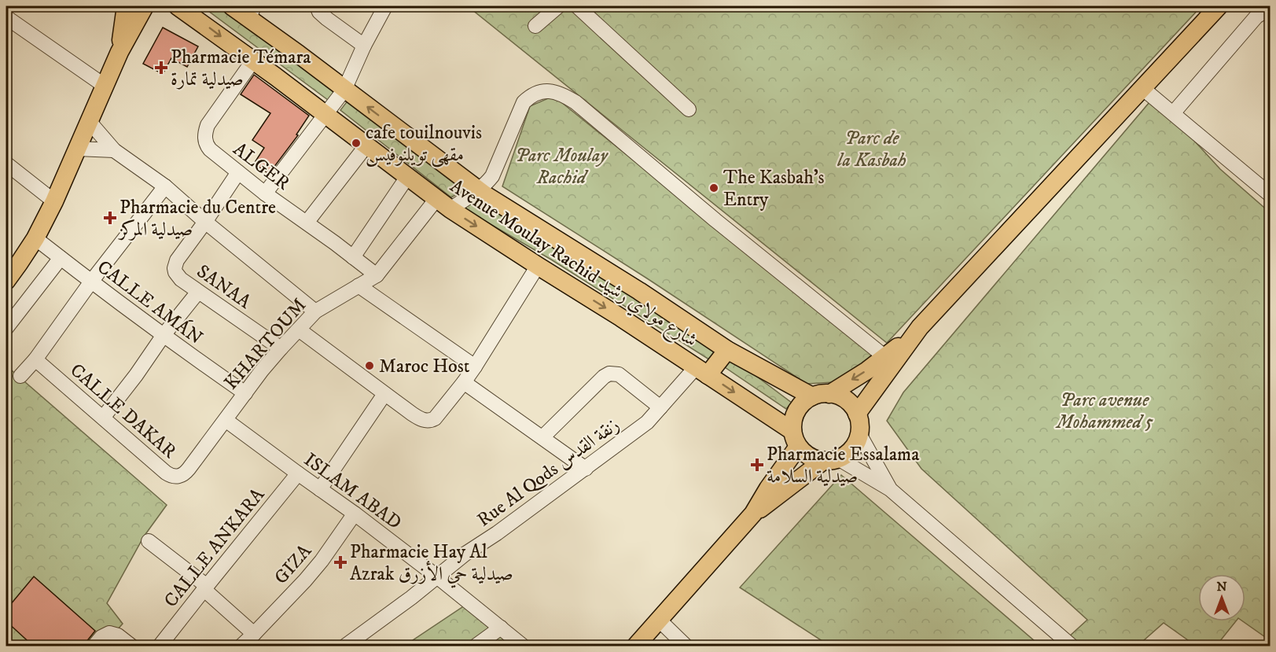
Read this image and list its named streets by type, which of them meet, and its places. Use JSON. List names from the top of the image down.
{
  "streets": {
    "main road": ["Avenue Moulay Rachid شارع مولاي رشيد"],
    "street": [
      "ALGER",
      "SANAA",
      "CALLE AMÁN",
      "KHARTOUM",
      "CALLE DAKAR",
      "Rue Al Qods زنقة القدس",
      "ISLAM ABAD",
      "CALLE ANKARA",
      "GIZA"
    ]
  },
  "crossings": [
    ["ALGER", "Avenue Moulay Rachid شارع مولاي رشيد"],
    ["ALGER", "SANAA"],
    ["ALGER", "KHARTOUM"],
    ["Avenue Moulay Rachid شارع مولاي رشيد", "KHARTOUM"],
    ["Avenue Moulay Rachid شارع مولاي رشيد", "Rue Al Qods زنقة القدس"],
    ["SANAA", "KHARTOUM"],
    ["CALLE AMÁN", "KHARTOUM"],
    ["KHARTOUM", "CALLE DAKAR"],
    ["KHARTOUM", "ISLAM ABAD"],
    ["Rue Al Qods زنقة القدس", "ISLAM ABAD"],
    ["ISLAM ABAD", "CALLE ANKARA"],
    ["ISLAM ABAD", "GIZA"]
  ],
  "parks": ["Parc de la Kasbah", "Parc Moulay Rachid", "Parc avenue Mohammed 5"],
  "places": {
    "health": [
      "Pharmacie Témara صيدلية تمارة",
      "Pharmacie du Centre صيدلية المركز",
      "Pharmacie Essalama صيدلية السلامة",
      "Pharmacie Hay Al Azrak صيدلية حي الأزرق"
    ],
    "other": ["cafe touilnouvis مقهى تويلنوفيس", "The Kasbah's Entry", "Maroc Host"]
  },
  "north": "top"
}
